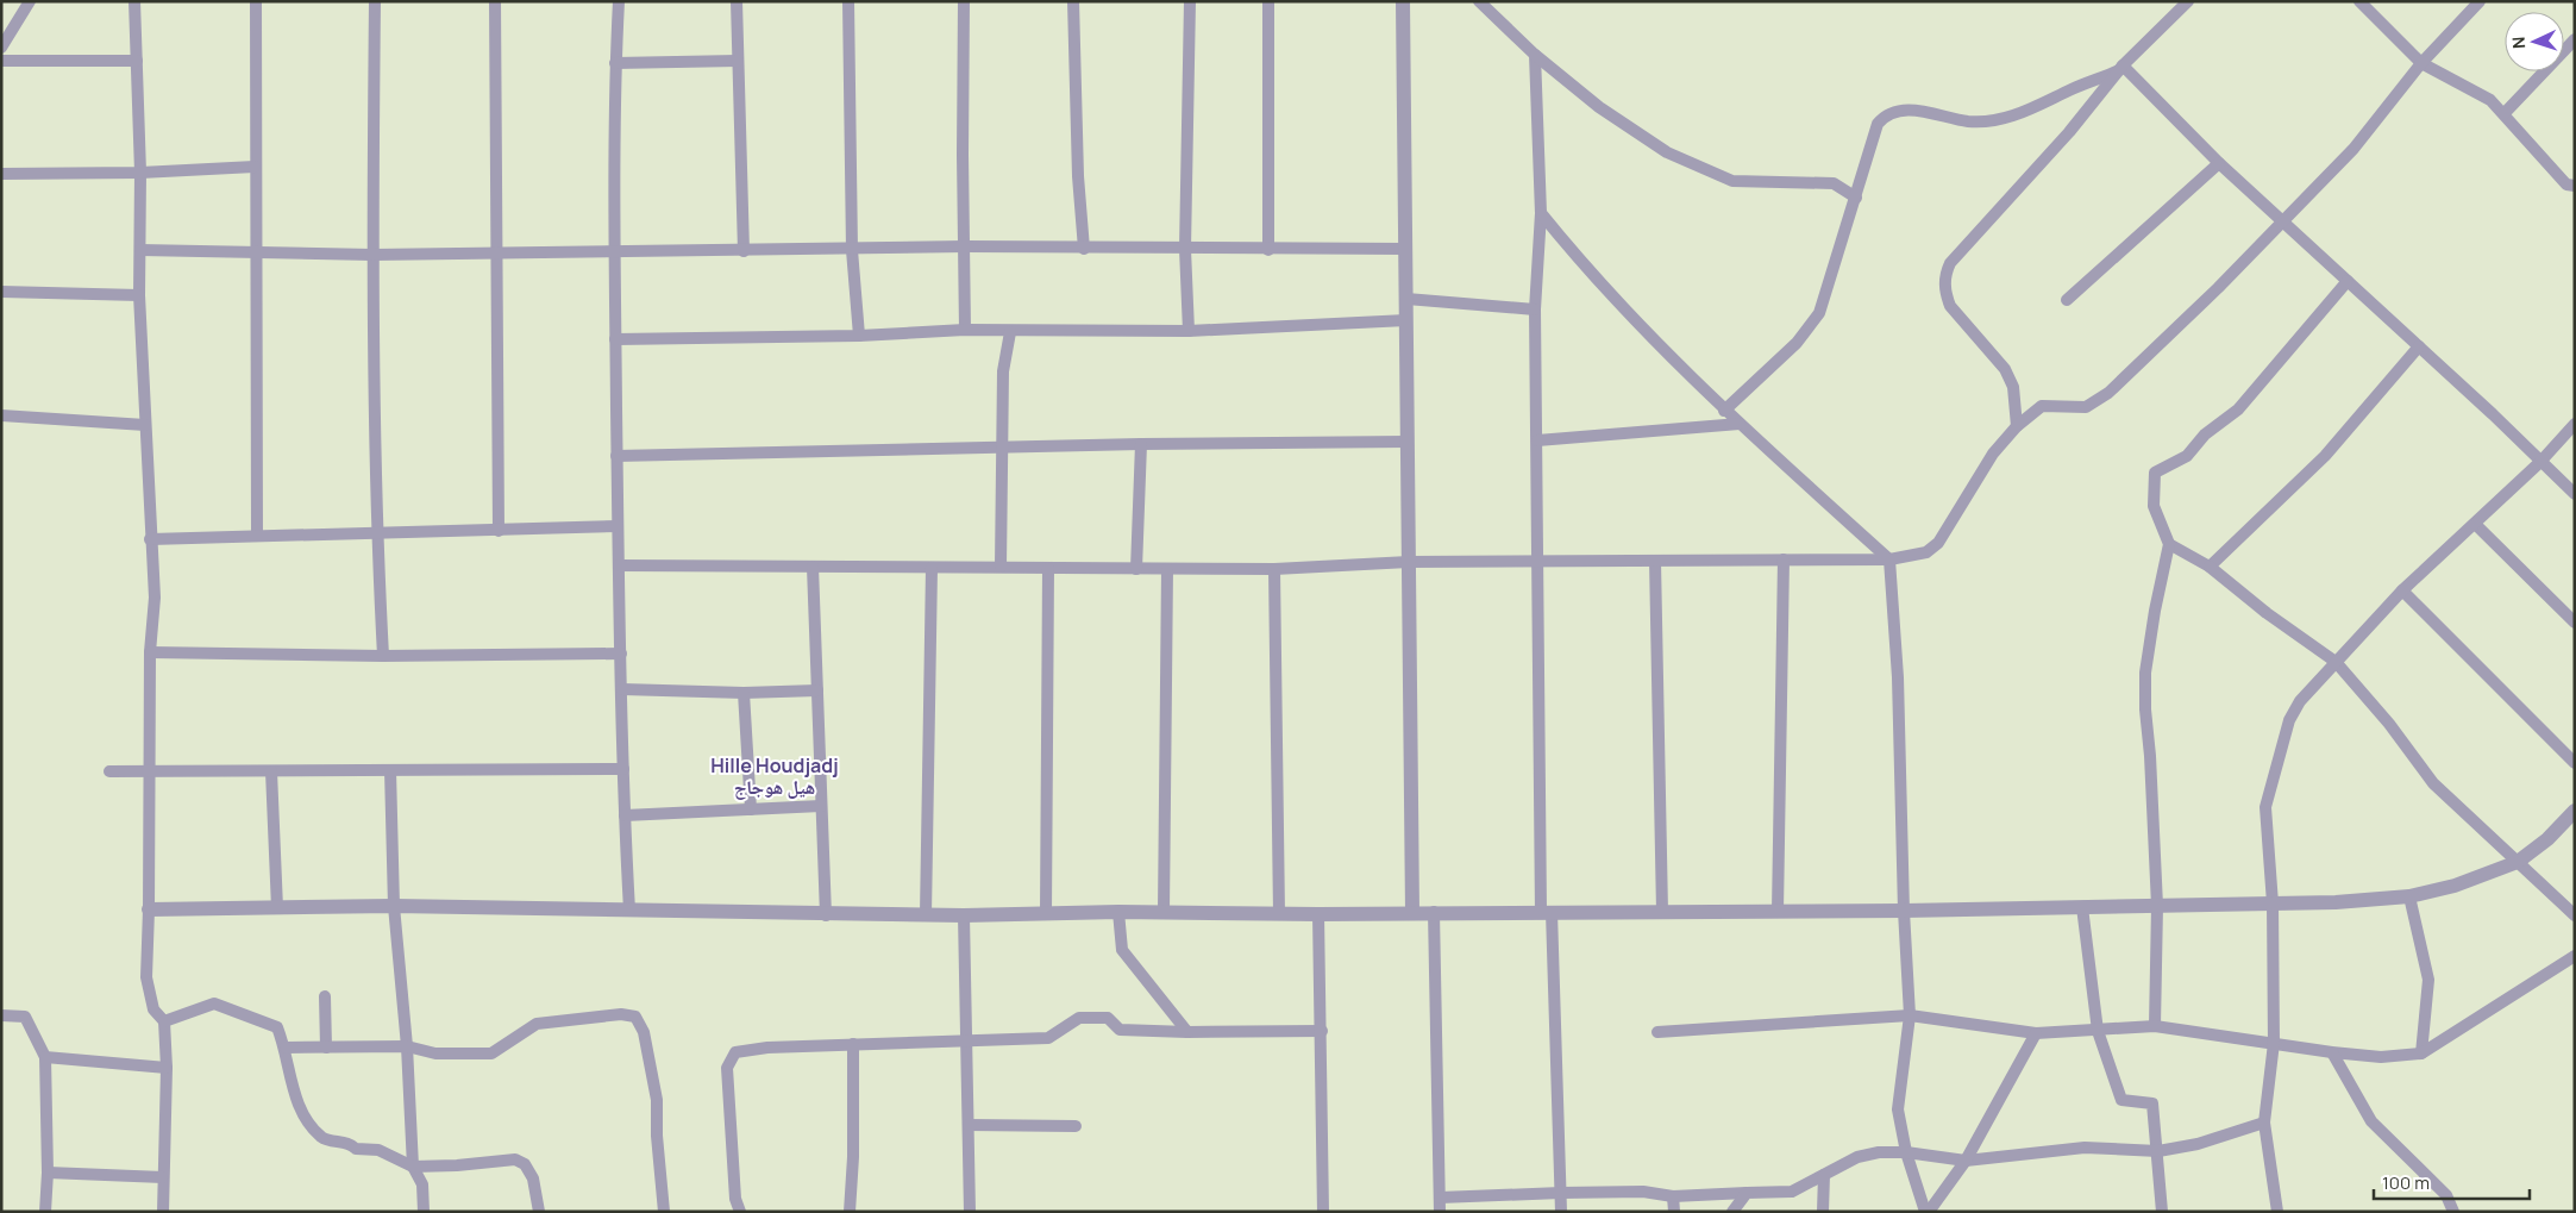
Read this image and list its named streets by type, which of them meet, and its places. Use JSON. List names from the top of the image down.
{
  "districts": ["Hille Houdjadj هيل هوجاج"],
  "scale_bar": "100 m",
  "north": "left"
}
